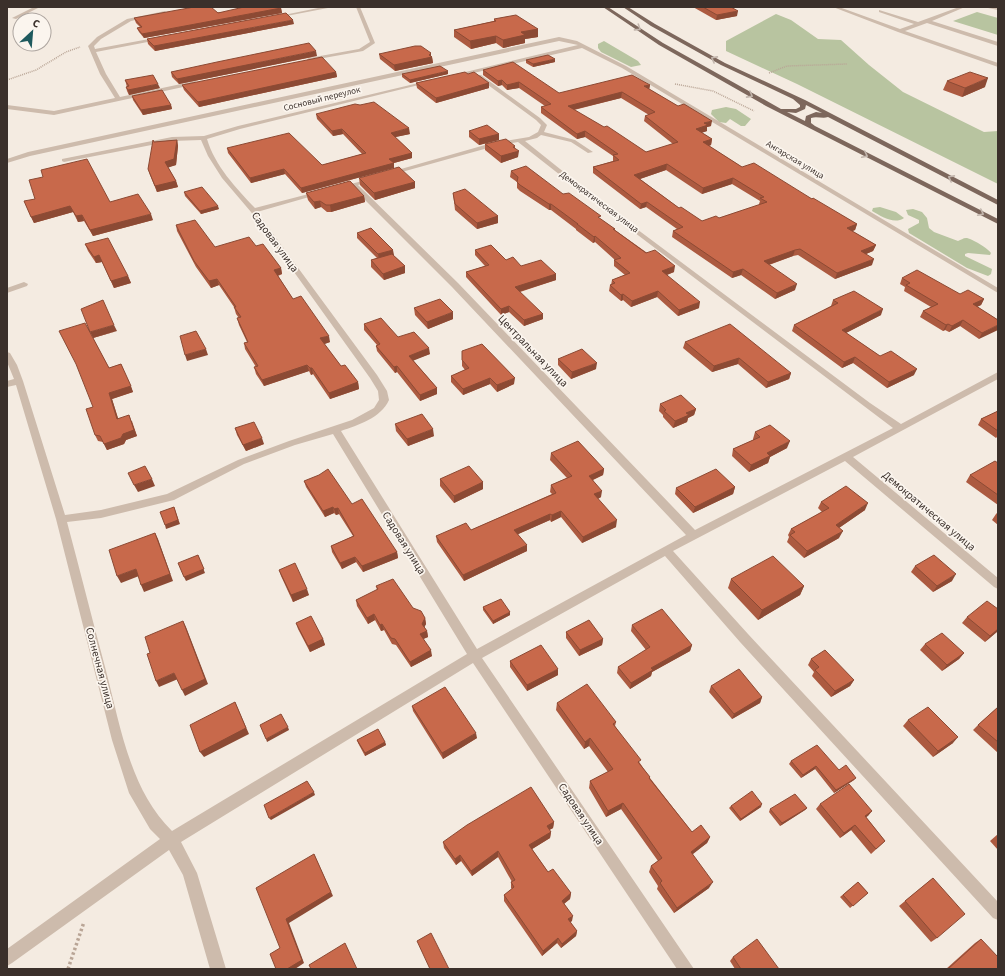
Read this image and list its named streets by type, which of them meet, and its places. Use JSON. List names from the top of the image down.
{
  "streets": {
    "street": [
      "Сосновый переулок",
      "Ангарская улица",
      "Демократическая улица",
      "Садовая улица",
      "Центральная улица",
      "Солнечная улица"
    ]
  },
  "crossings": [
    ["Сосновый переулок", "Садовая улица"]
  ],
  "north": "top right"
}
